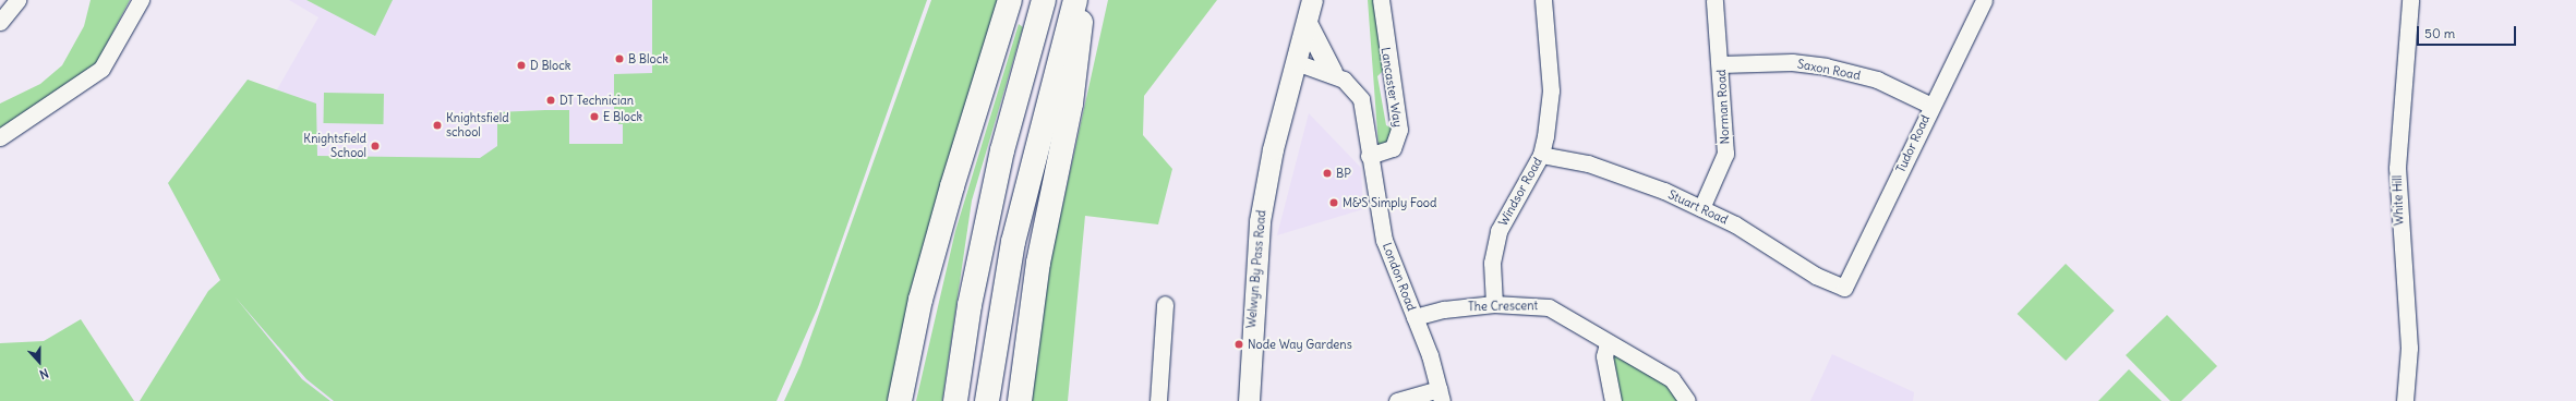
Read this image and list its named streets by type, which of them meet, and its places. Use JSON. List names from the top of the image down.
{
  "streets": {
    "main road": ["Welwyn By Pass Road"],
    "street": [
      "Saxon Road",
      "Lancaster Way",
      "Norman Road",
      "Tudor Road",
      "Windsor Road",
      "White Hill",
      "Stuart Road",
      "London Road",
      "The Crescent"
    ]
  },
  "crossings": [
    ["Saxon Road", "Norman Road"],
    ["Saxon Road", "Tudor Road"],
    ["Lancaster Way", "London Road"],
    ["Norman Road", "Stuart Road"],
    ["Tudor Road", "Stuart Road"],
    ["Windsor Road", "Stuart Road"],
    ["Windsor Road", "The Crescent"],
    ["Welwyn By Pass Road", "London Road"],
    ["London Road", "The Crescent"]
  ],
  "places": [
    "B Block",
    "D Block",
    "DT Technician",
    "E Block",
    "Knightsfield school",
    "Knightsfield School",
    "BP",
    "M&S Simply Food",
    "Node Way Gardens"
  ],
  "scale_bar": "50 m",
  "north": "bottom"
}
